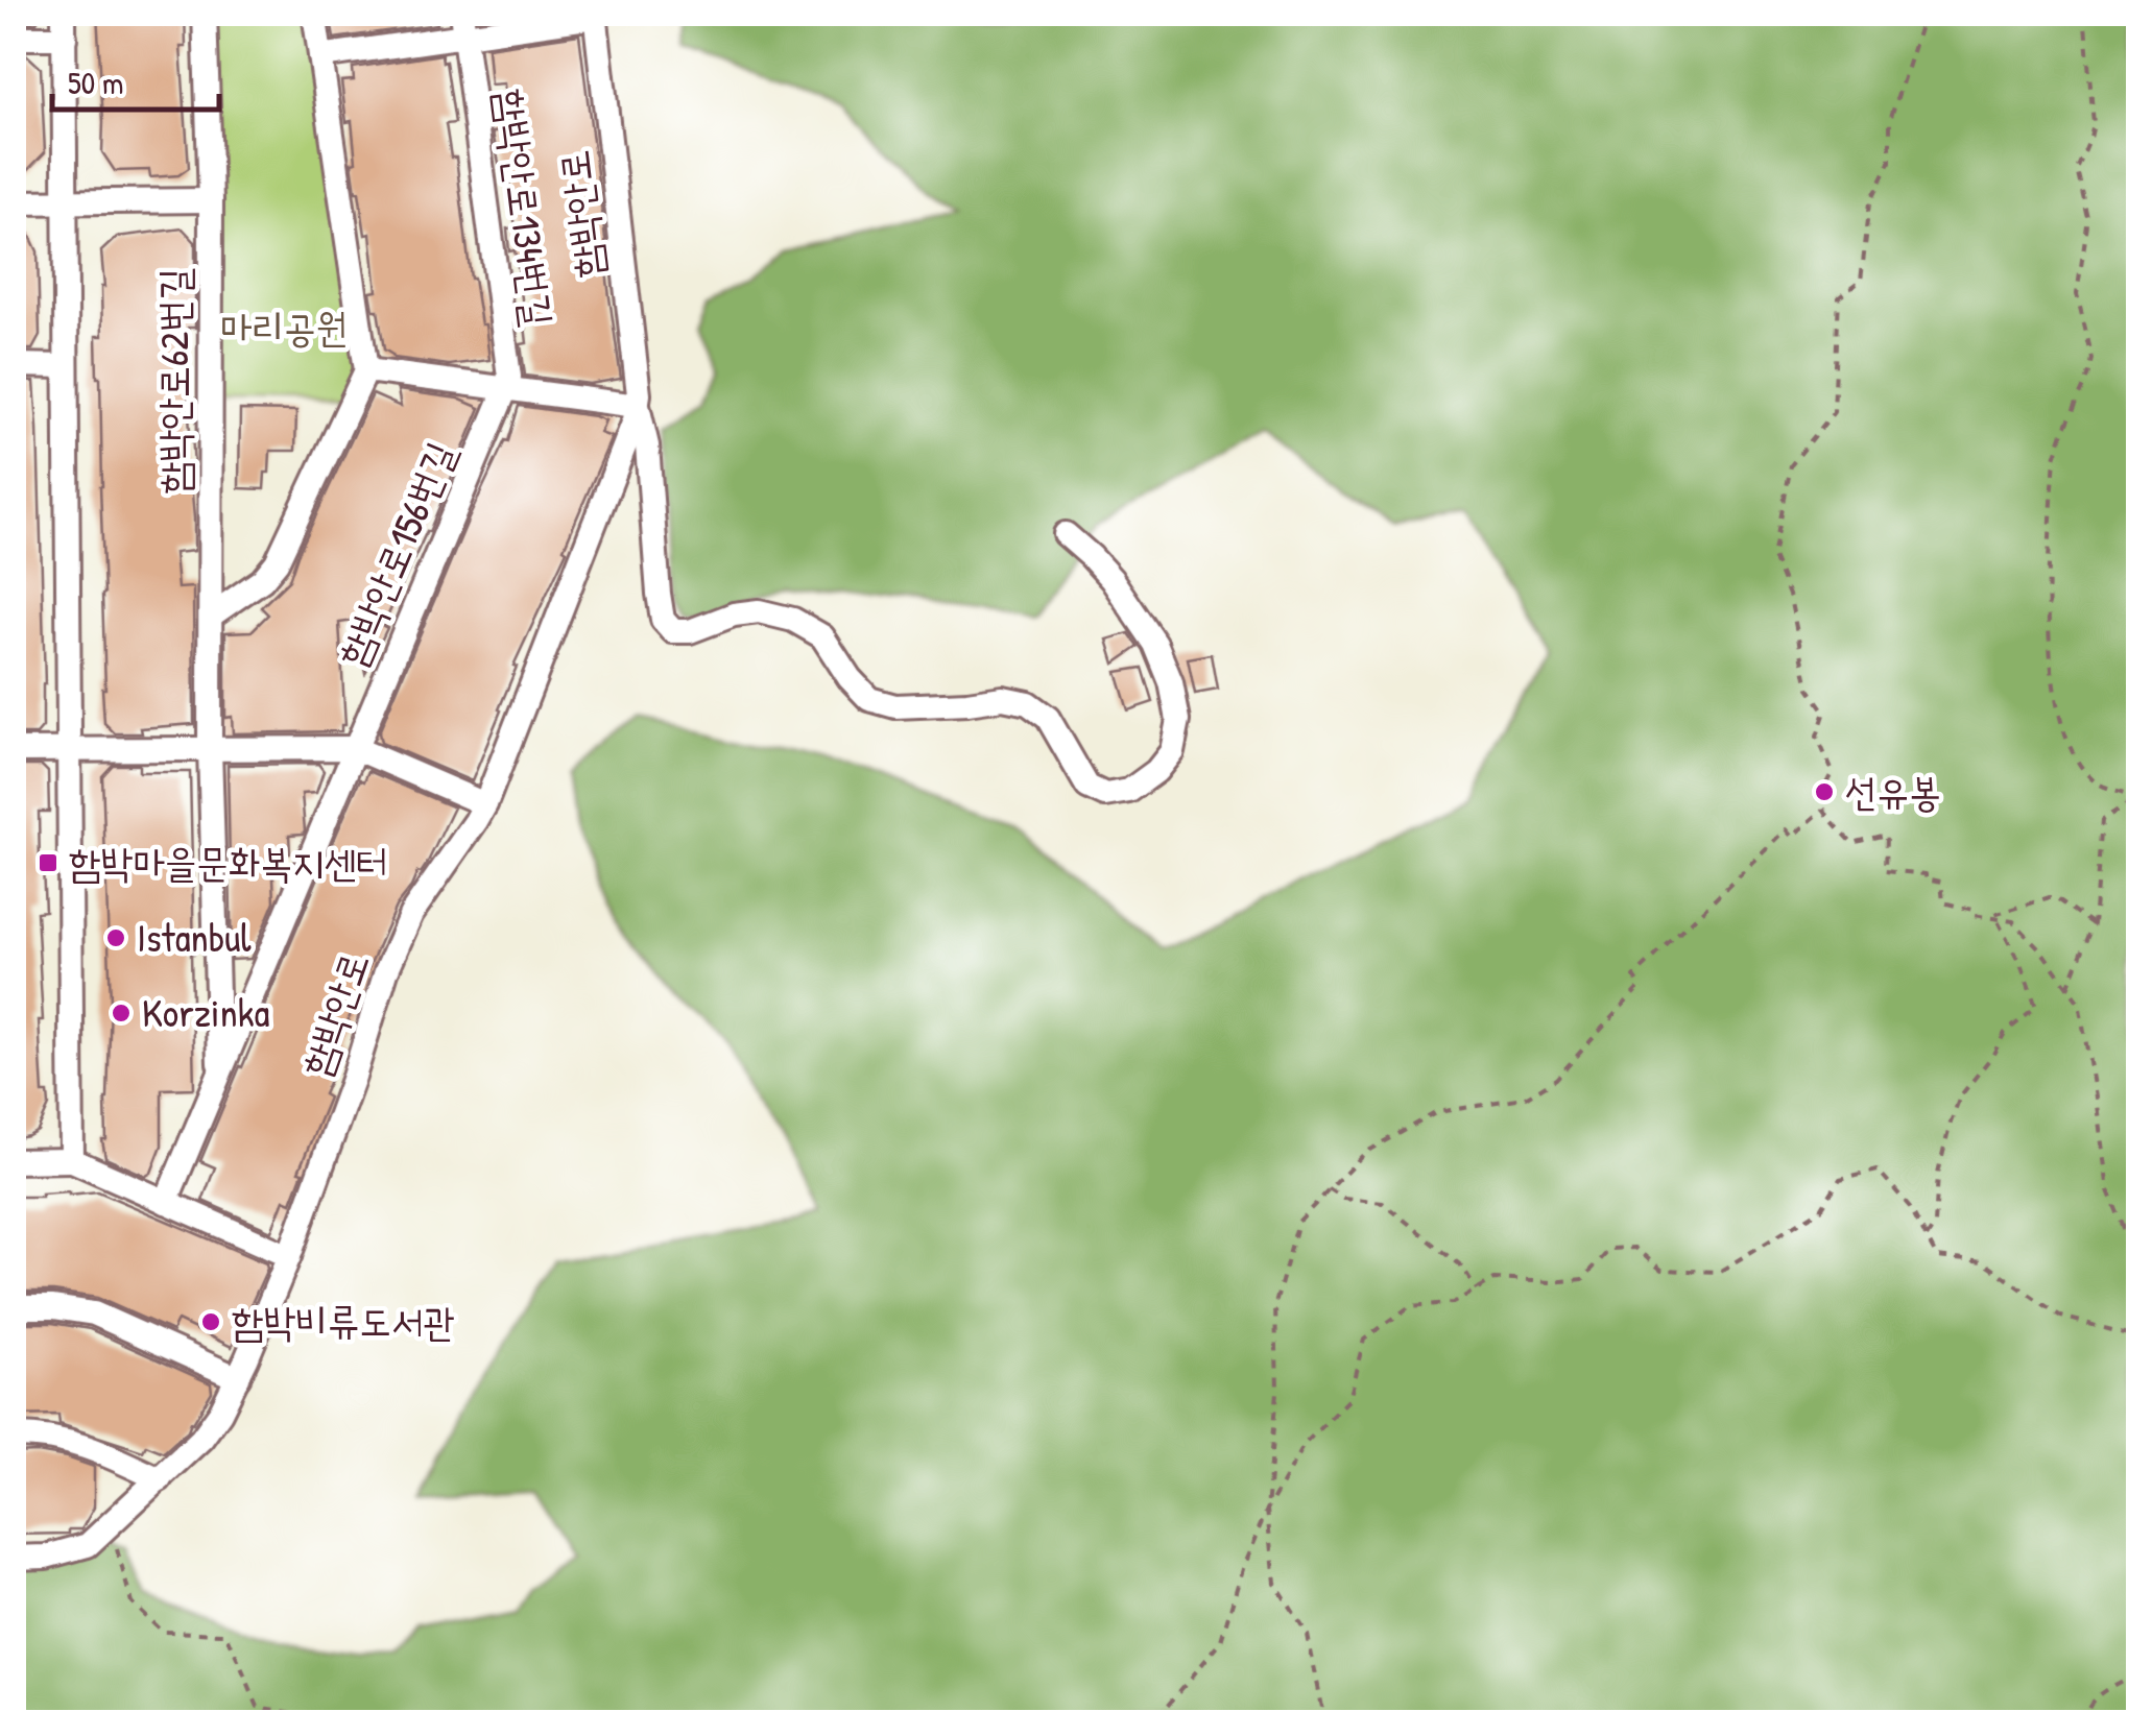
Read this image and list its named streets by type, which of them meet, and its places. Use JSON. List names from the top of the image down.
{
  "streets": {
    "street": [
      "함박안로134번길",
      "함박안로",
      "함박안로62번길",
      "함박안로156번길"
    ]
  },
  "crossings": [
    ["함박안로134번길", "함박안로156번길"],
    ["함박안로", "함박안로156번길"],
    ["함박안로62번길", "함박안로156번길"]
  ],
  "parks": ["마리공원"],
  "places": {
    "other": [
      "선유봉",
      "Istanbul",
      "Korzinka",
      "함박비류도서관"
    ],
    "transit": ["함박마을문화복지센터"]
  },
  "scale_bar": "50 m"
}
